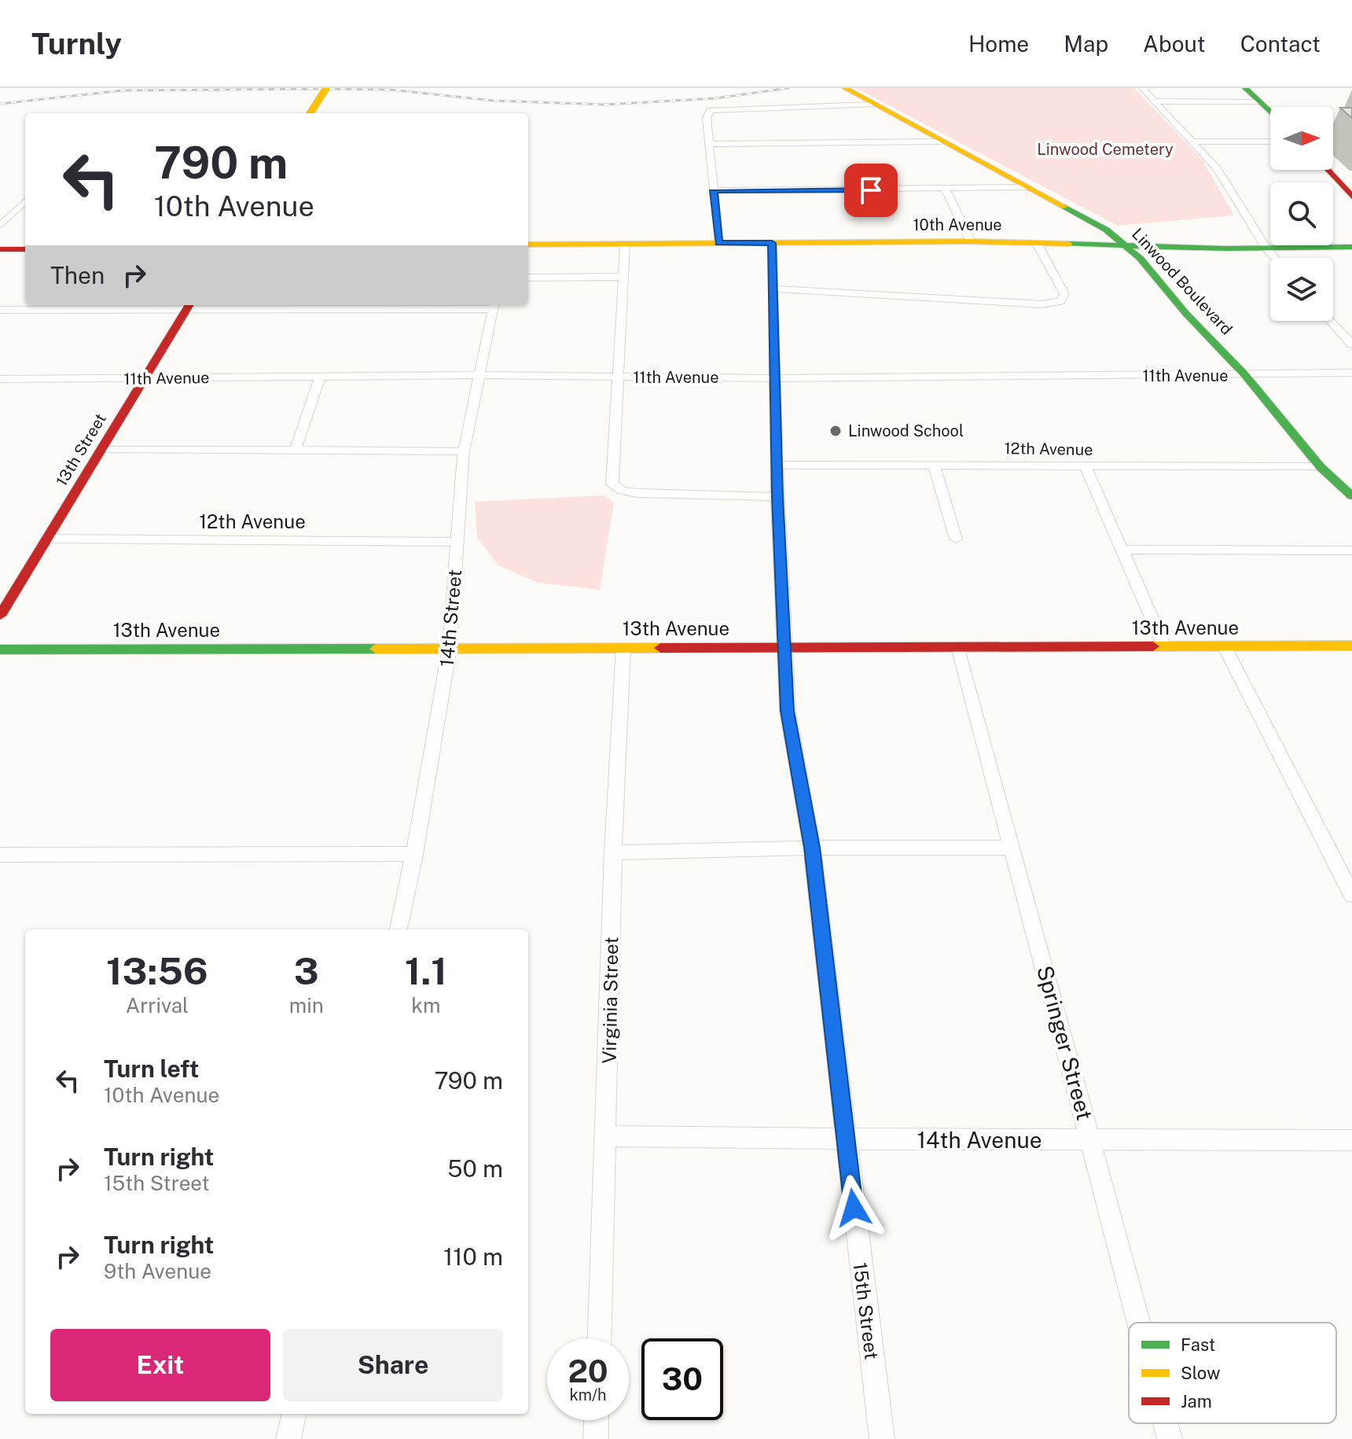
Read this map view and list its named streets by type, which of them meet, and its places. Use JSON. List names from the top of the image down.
{
  "streets": {
    "street": [
      "10th Avenue",
      "Linwood Boulevard",
      "11th Avenue",
      "12th Avenue",
      "13th Street",
      "14th Street",
      "13th Avenue",
      "Virginia Street",
      "Springer Street",
      "14th Avenue",
      "15th Street"
    ]
  },
  "crossings": [
    ["10th Avenue", "Linwood Boulevard"],
    ["10th Avenue", "15th Street"],
    ["Linwood Boulevard", "11th Avenue"],
    ["Linwood Boulevard", "12th Avenue"],
    ["11th Avenue", "13th Street"],
    ["11th Avenue", "14th Street"],
    ["11th Avenue", "15th Street"],
    ["12th Avenue", "13th Street"],
    ["12th Avenue", "14th Street"],
    ["12th Avenue", "15th Street"],
    ["14th Street", "13th Avenue"],
    ["13th Avenue", "Virginia Street"],
    ["13th Avenue", "Springer Street"],
    ["13th Avenue", "15th Street"],
    ["Virginia Street", "14th Avenue"],
    ["Springer Street", "14th Avenue"],
    ["14th Avenue", "15th Street"]
  ],
  "parks": ["Linwood Cemetery"],
  "places": ["Linwood School"],
  "legend": ["Fast", "Slow", "Jam"],
  "north": "right",
  "page": {
    "header": "Turnly",
    "nav": [
      "Home",
      "Map",
      "About",
      "Contact"
    ],
    "turn": ["790 m", "10th Avenue"],
    "then": "Then",
    "eta": [
      "13:56",
      "Arrival",
      "3",
      "min",
      "1.1",
      "km"
    ],
    "list": [
      {
        "name": "Turn left",
        "note": "10th Avenue",
        "value": "790 m"
      },
      {
        "name": "Turn right",
        "note": "15th Street",
        "value": "50 m"
      },
      {
        "name": "Turn right",
        "note": "9th Avenue",
        "value": "110 m"
      }
    ],
    "buttons": ["Exit", "Share"],
    "speed": "20 km/h",
    "limit": "30"
  }
}
